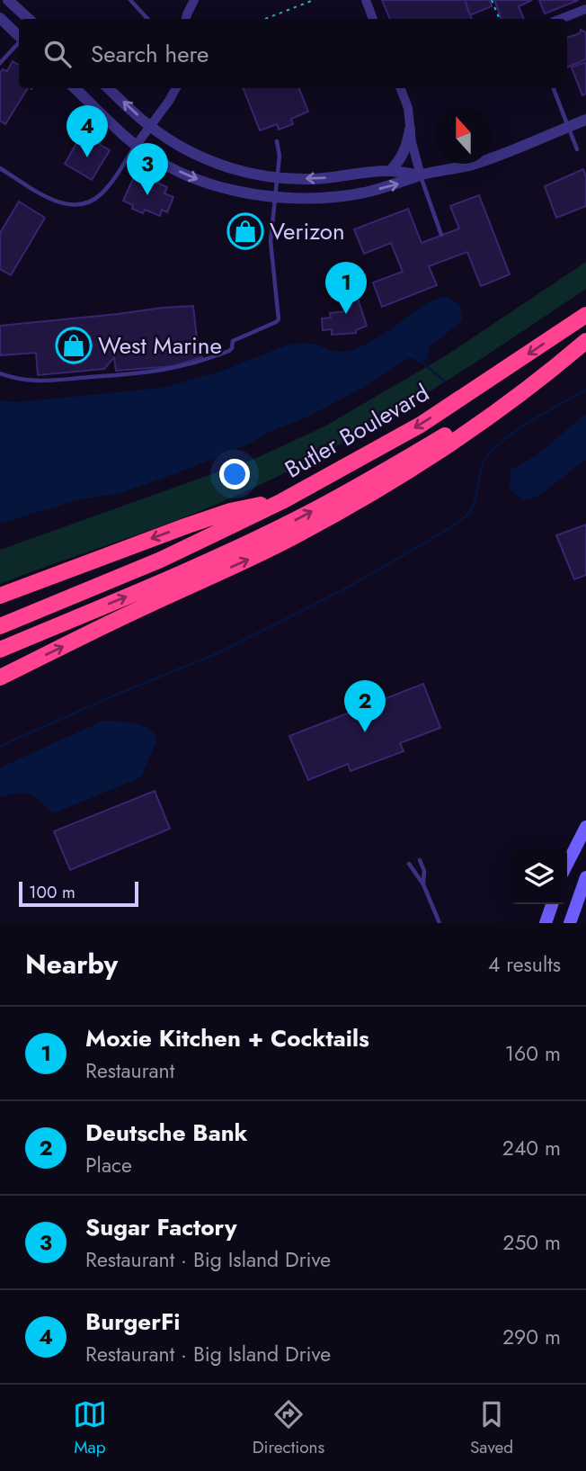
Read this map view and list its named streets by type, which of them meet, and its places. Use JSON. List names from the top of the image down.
{
  "streets": {
    "highway": ["Butler Boulevard"]
  },
  "places": {
    "shop": ["Verizon", "West Marine"]
  },
  "scale_bar": "100 m",
  "north": "top",
  "page": {
    "search": "Search here",
    "pins": [
      "4",
      "3",
      "1",
      "2"
    ],
    "scale": "100 m",
    "heading": ["Nearby", "4 results"],
    "list": [
      {
        "mark": "1",
        "name": "Moxie Kitchen + Cocktails",
        "note": "Restaurant",
        "value": "160 m"
      },
      {
        "mark": "2",
        "name": "Deutsche Bank",
        "note": "Place",
        "value": "240 m"
      },
      {
        "mark": "3",
        "name": "Sugar Factory",
        "note": "Restaurant · Big Island Drive",
        "value": "250 m"
      },
      {
        "mark": "4",
        "name": "BurgerFi",
        "note": "Restaurant · Big Island Drive",
        "value": "290 m"
      }
    ],
    "nav": ["Map", "Directions", "Saved"]
  }
}
